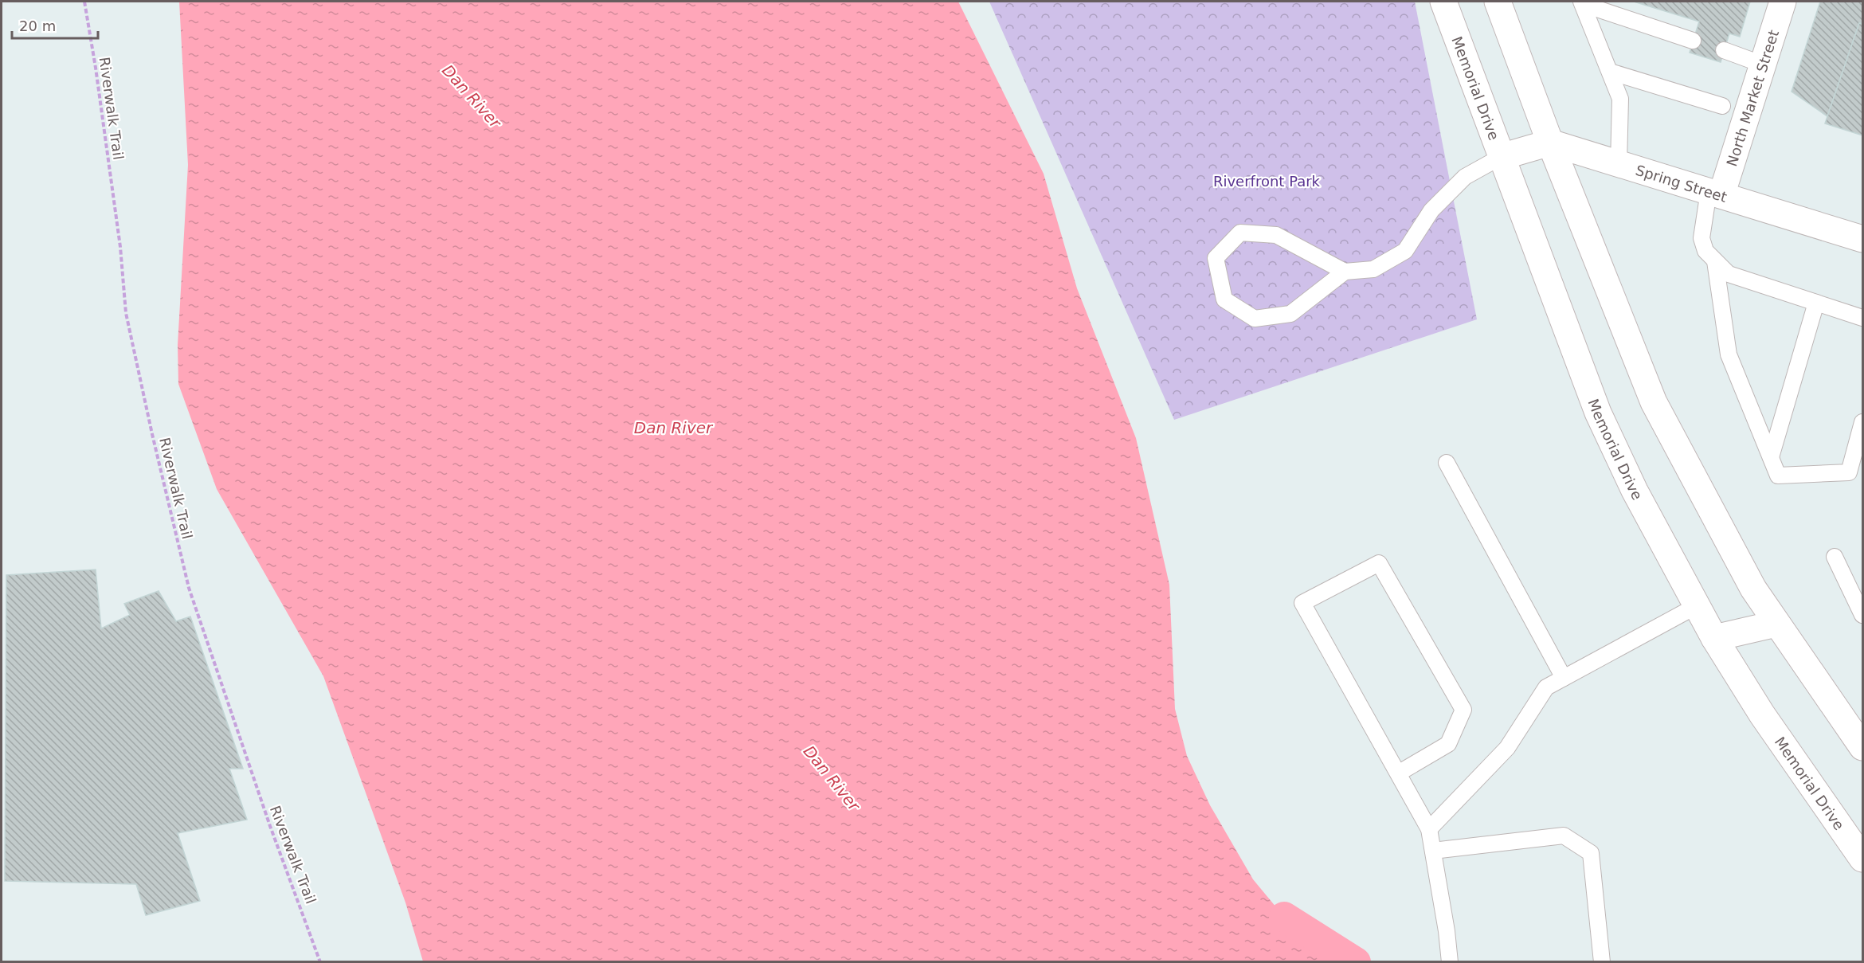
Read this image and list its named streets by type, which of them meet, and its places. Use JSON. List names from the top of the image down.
{
  "streets": {
    "main road": ["Memorial Drive", "North Market Street", "Spring Street"],
    "path": ["Riverwalk Trail"]
  },
  "crossings": [
    ["North Market Street", "Spring Street"]
  ],
  "water": ["Dan River"],
  "parks": ["Riverfront Park"],
  "scale_bar": "20 m"
}
